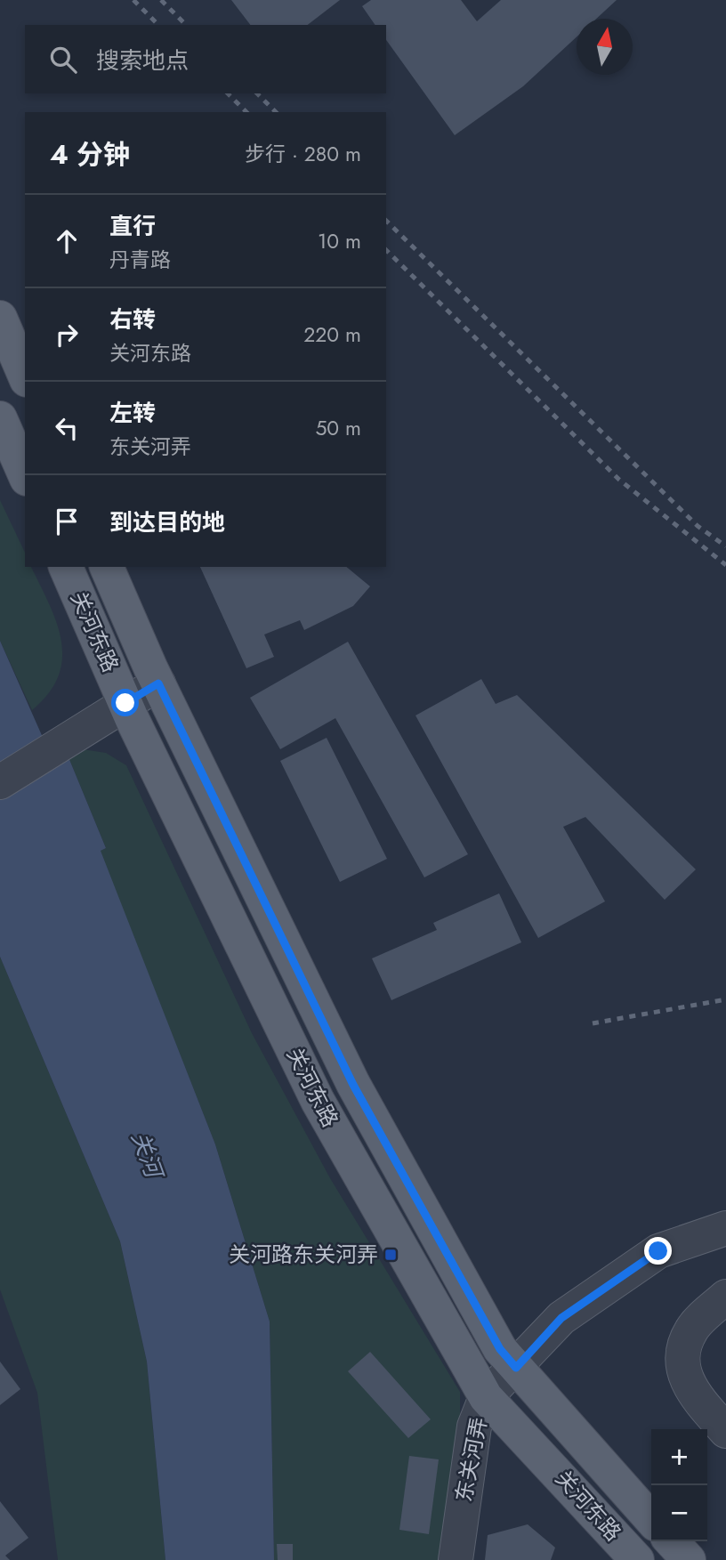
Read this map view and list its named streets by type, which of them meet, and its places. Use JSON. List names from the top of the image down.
{
  "streets": {
    "main road": ["关河东路"],
    "street": ["东关河弄"]
  },
  "crossings": [
    ["关河东路", "东关河弄"]
  ],
  "water": ["关河"],
  "places": {
    "transit": ["关河路东关河弄"]
  },
  "north": "top",
  "page": {
    "search": "搜索地点",
    "heading": ["4 分钟", "步行 · 280 m"],
    "list": [
      ["直行", "丹青路", "10 m"],
      ["右转", "关河东路", "220 m"],
      ["左转", "东关河弄", "50 m"],
      "到达目的地"
    ],
    "map_buttons": ["+", "−"]
  }
}
